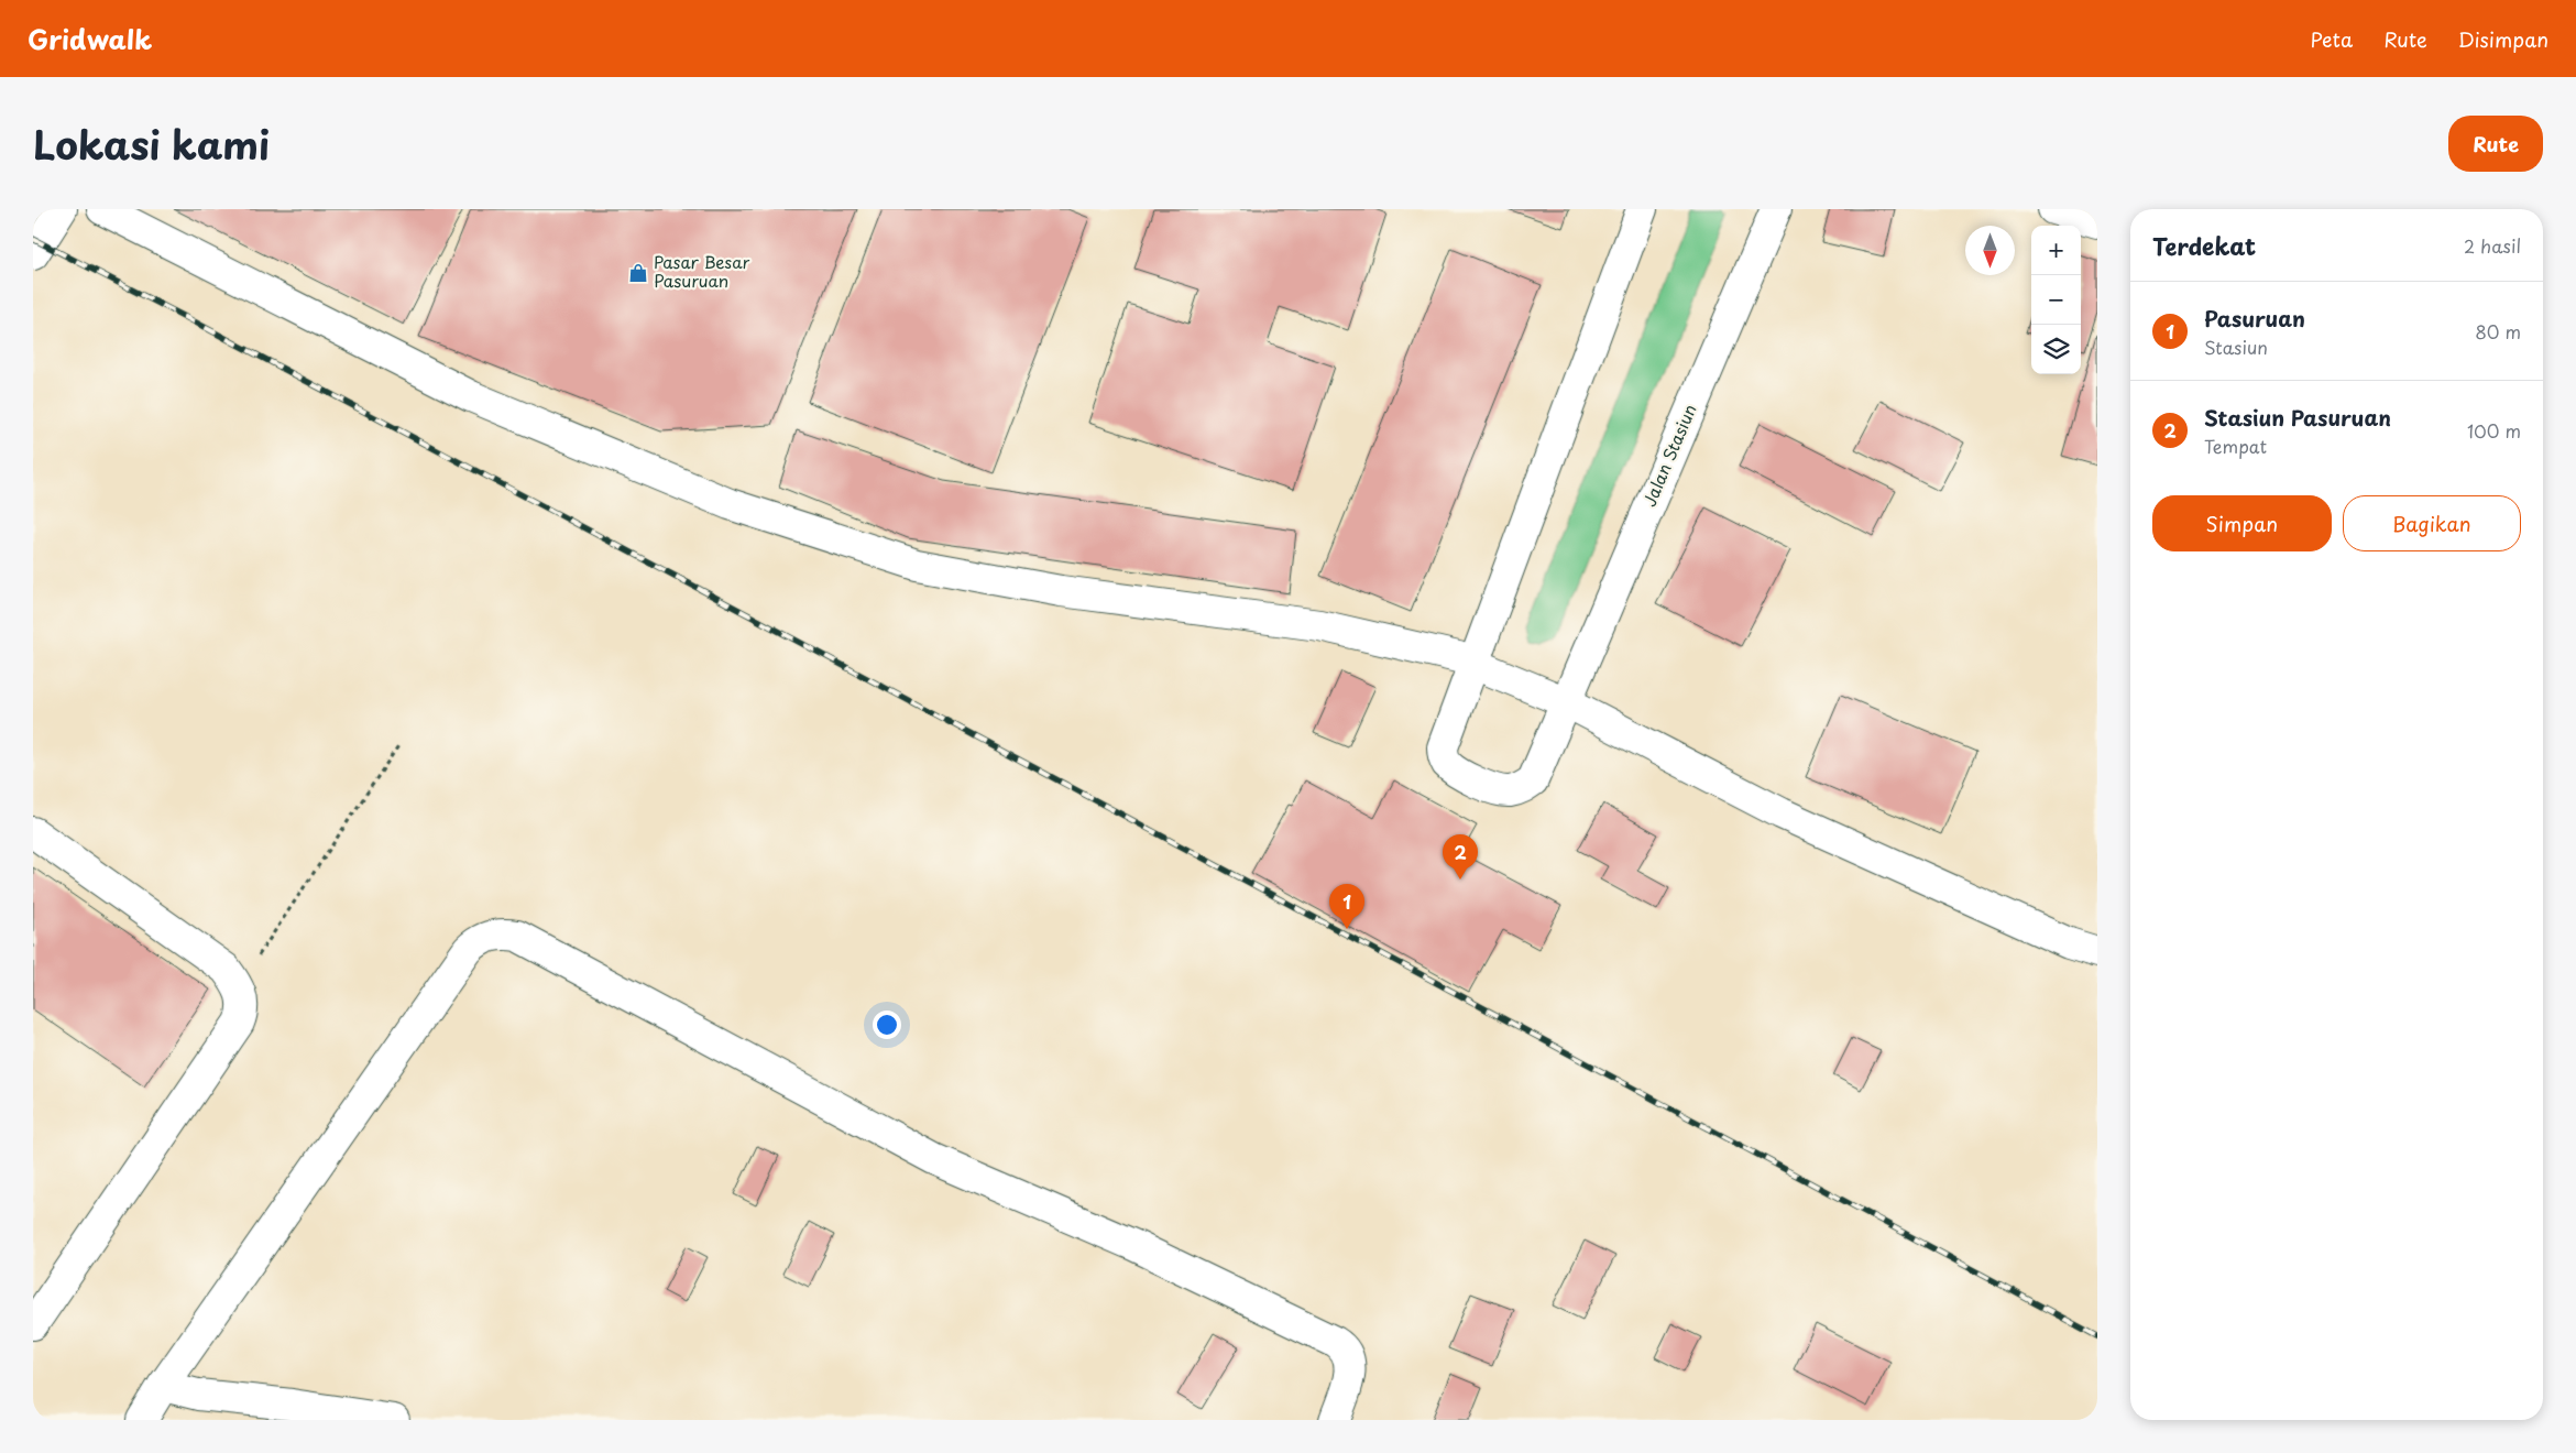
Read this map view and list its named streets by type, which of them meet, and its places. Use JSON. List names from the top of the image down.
{
  "streets": {
    "main road": ["Jalan Stasiun"]
  },
  "places": {
    "shop": ["Pasar Besar Pasuruan"]
  },
  "north": "bottom",
  "page": {
    "header": "Gridwalk",
    "nav": ["Peta", "Rute", "Disimpan"],
    "title": "Lokasi kami",
    "buttons": [
      "Rute",
      ["Simpan", "Bagikan"]
    ],
    "heading": ["Terdekat", "2 hasil"],
    "map_buttons": ["+", "−"],
    "list": [
      {
        "mark": "1",
        "name": "Pasuruan",
        "note": "Stasiun",
        "value": "80 m"
      },
      {
        "mark": "2",
        "name": "Stasiun Pasuruan",
        "note": "Tempat",
        "value": "100 m"
      }
    ],
    "pins": ["2", "1"]
  }
}
